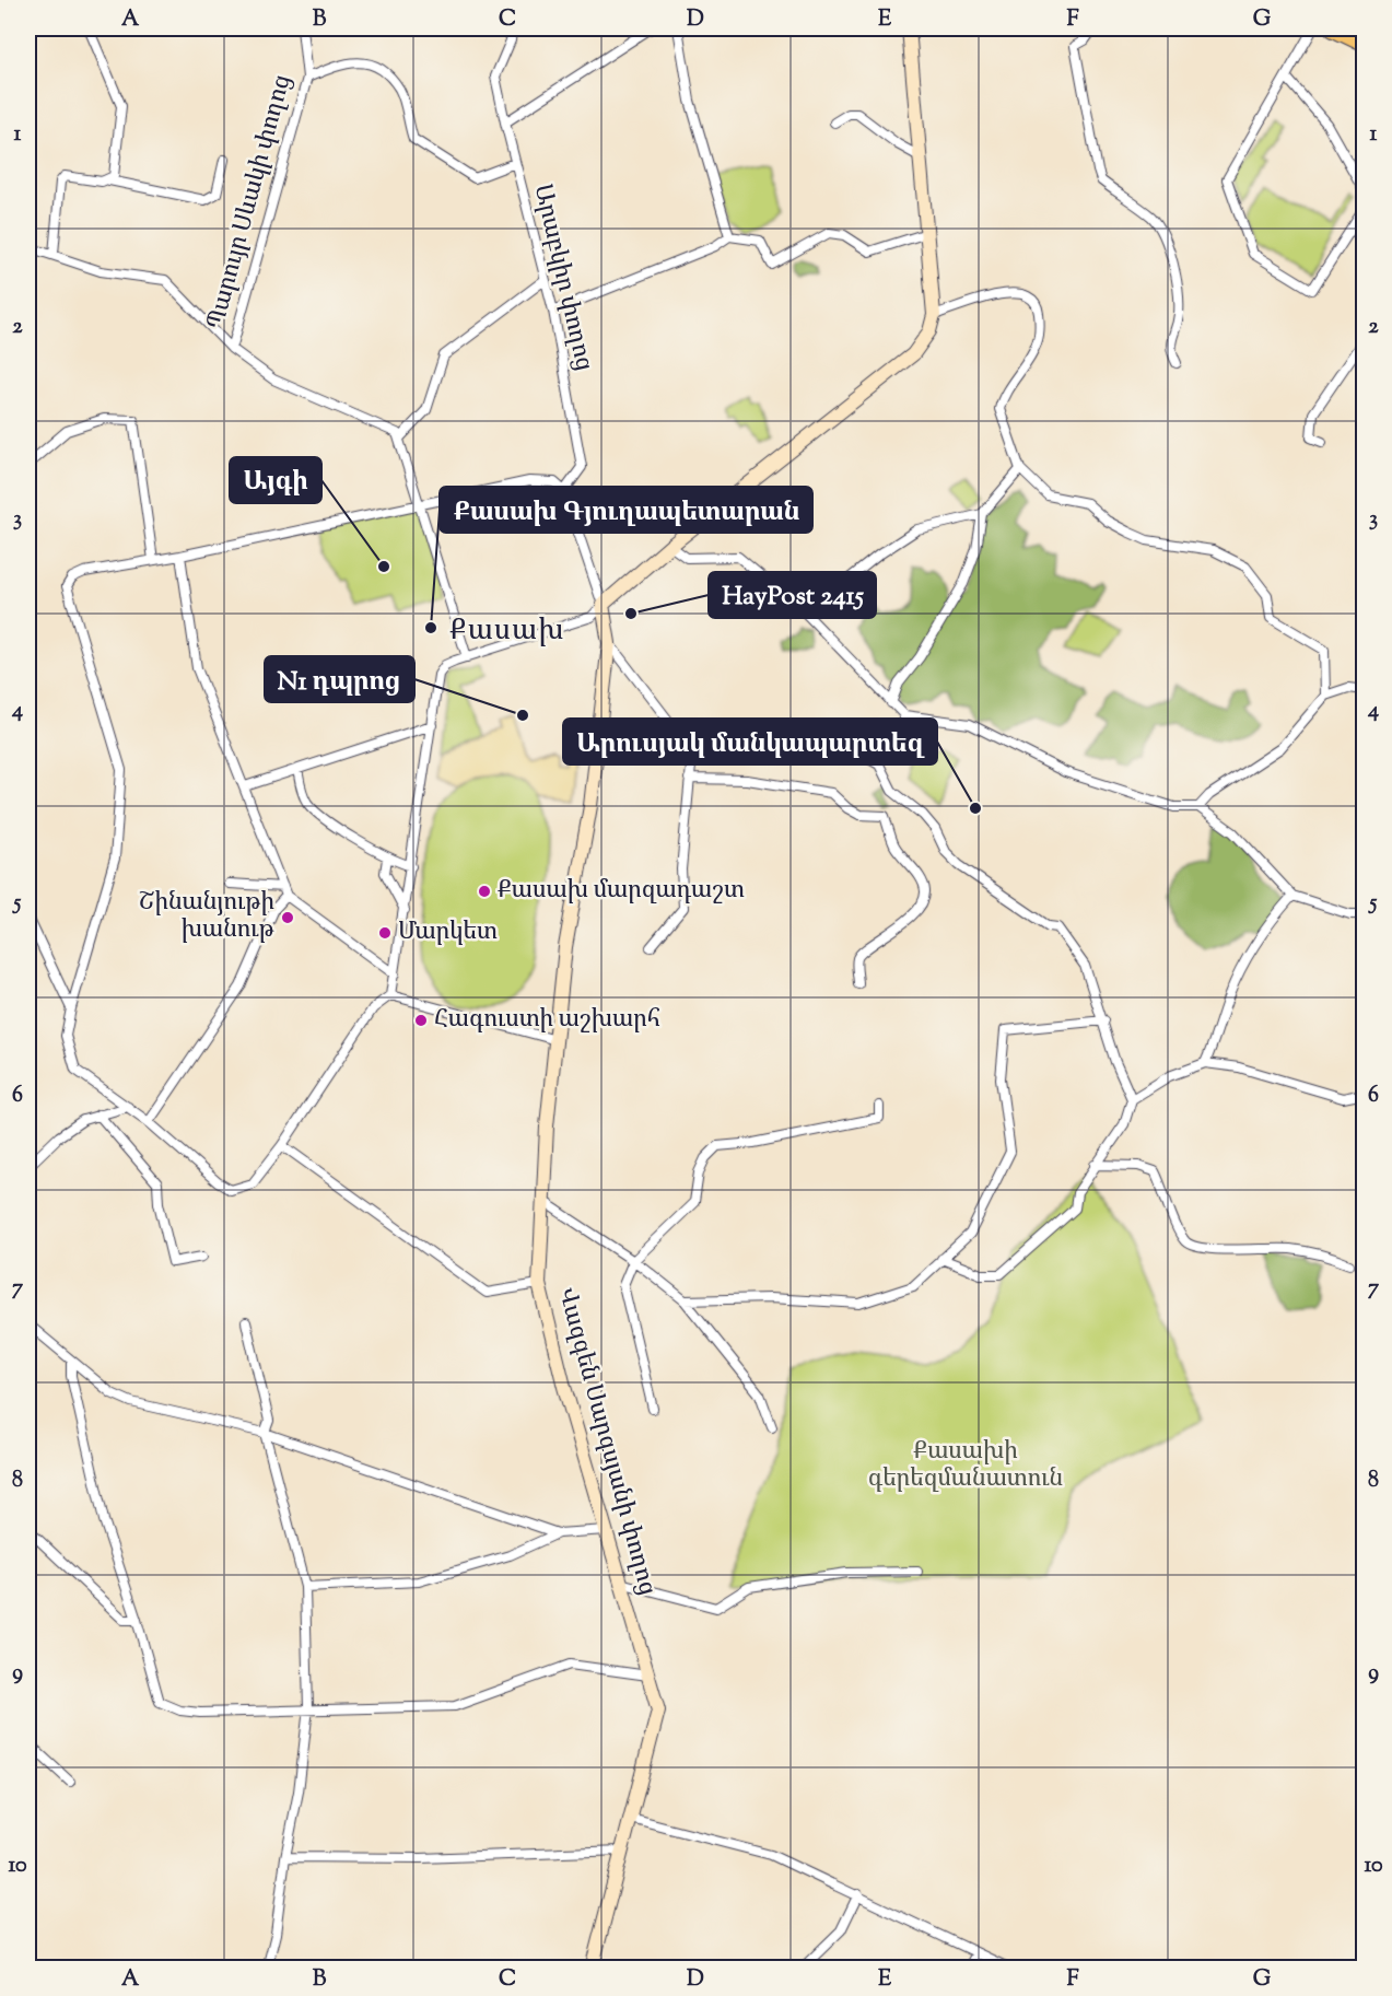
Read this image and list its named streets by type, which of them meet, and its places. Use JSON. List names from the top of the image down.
{
  "streets": {
    "street": ["Պարույր Սևակի փողոց", "Արաբկիր փողոց", "Վազգեն Սարգսյանի փողոց"]
  },
  "districts": ["Քասախ"],
  "parks": ["Քասախի գերեզմանատուն"],
  "places": [
    "Այգի",
    "HayPost 2415",
    "Քասախ Գյուղապետարան",
    "N1 դպրոց",
    "Արուսյակ մանկապարտեզ",
    "Քասախ մարզադաշտ",
    "Շինանյութի խանութ",
    "Մարկետ",
    "Հագուստի աշխարհ"
  ],
  "grid": {
    "columns": [
      "A",
      "B",
      "C",
      "D",
      "E",
      "F",
      "G"
    ],
    "rows": [
      "1",
      "2",
      "3",
      "4",
      "5",
      "6",
      "7",
      "8",
      "9",
      "10"
    ]
  }
}
